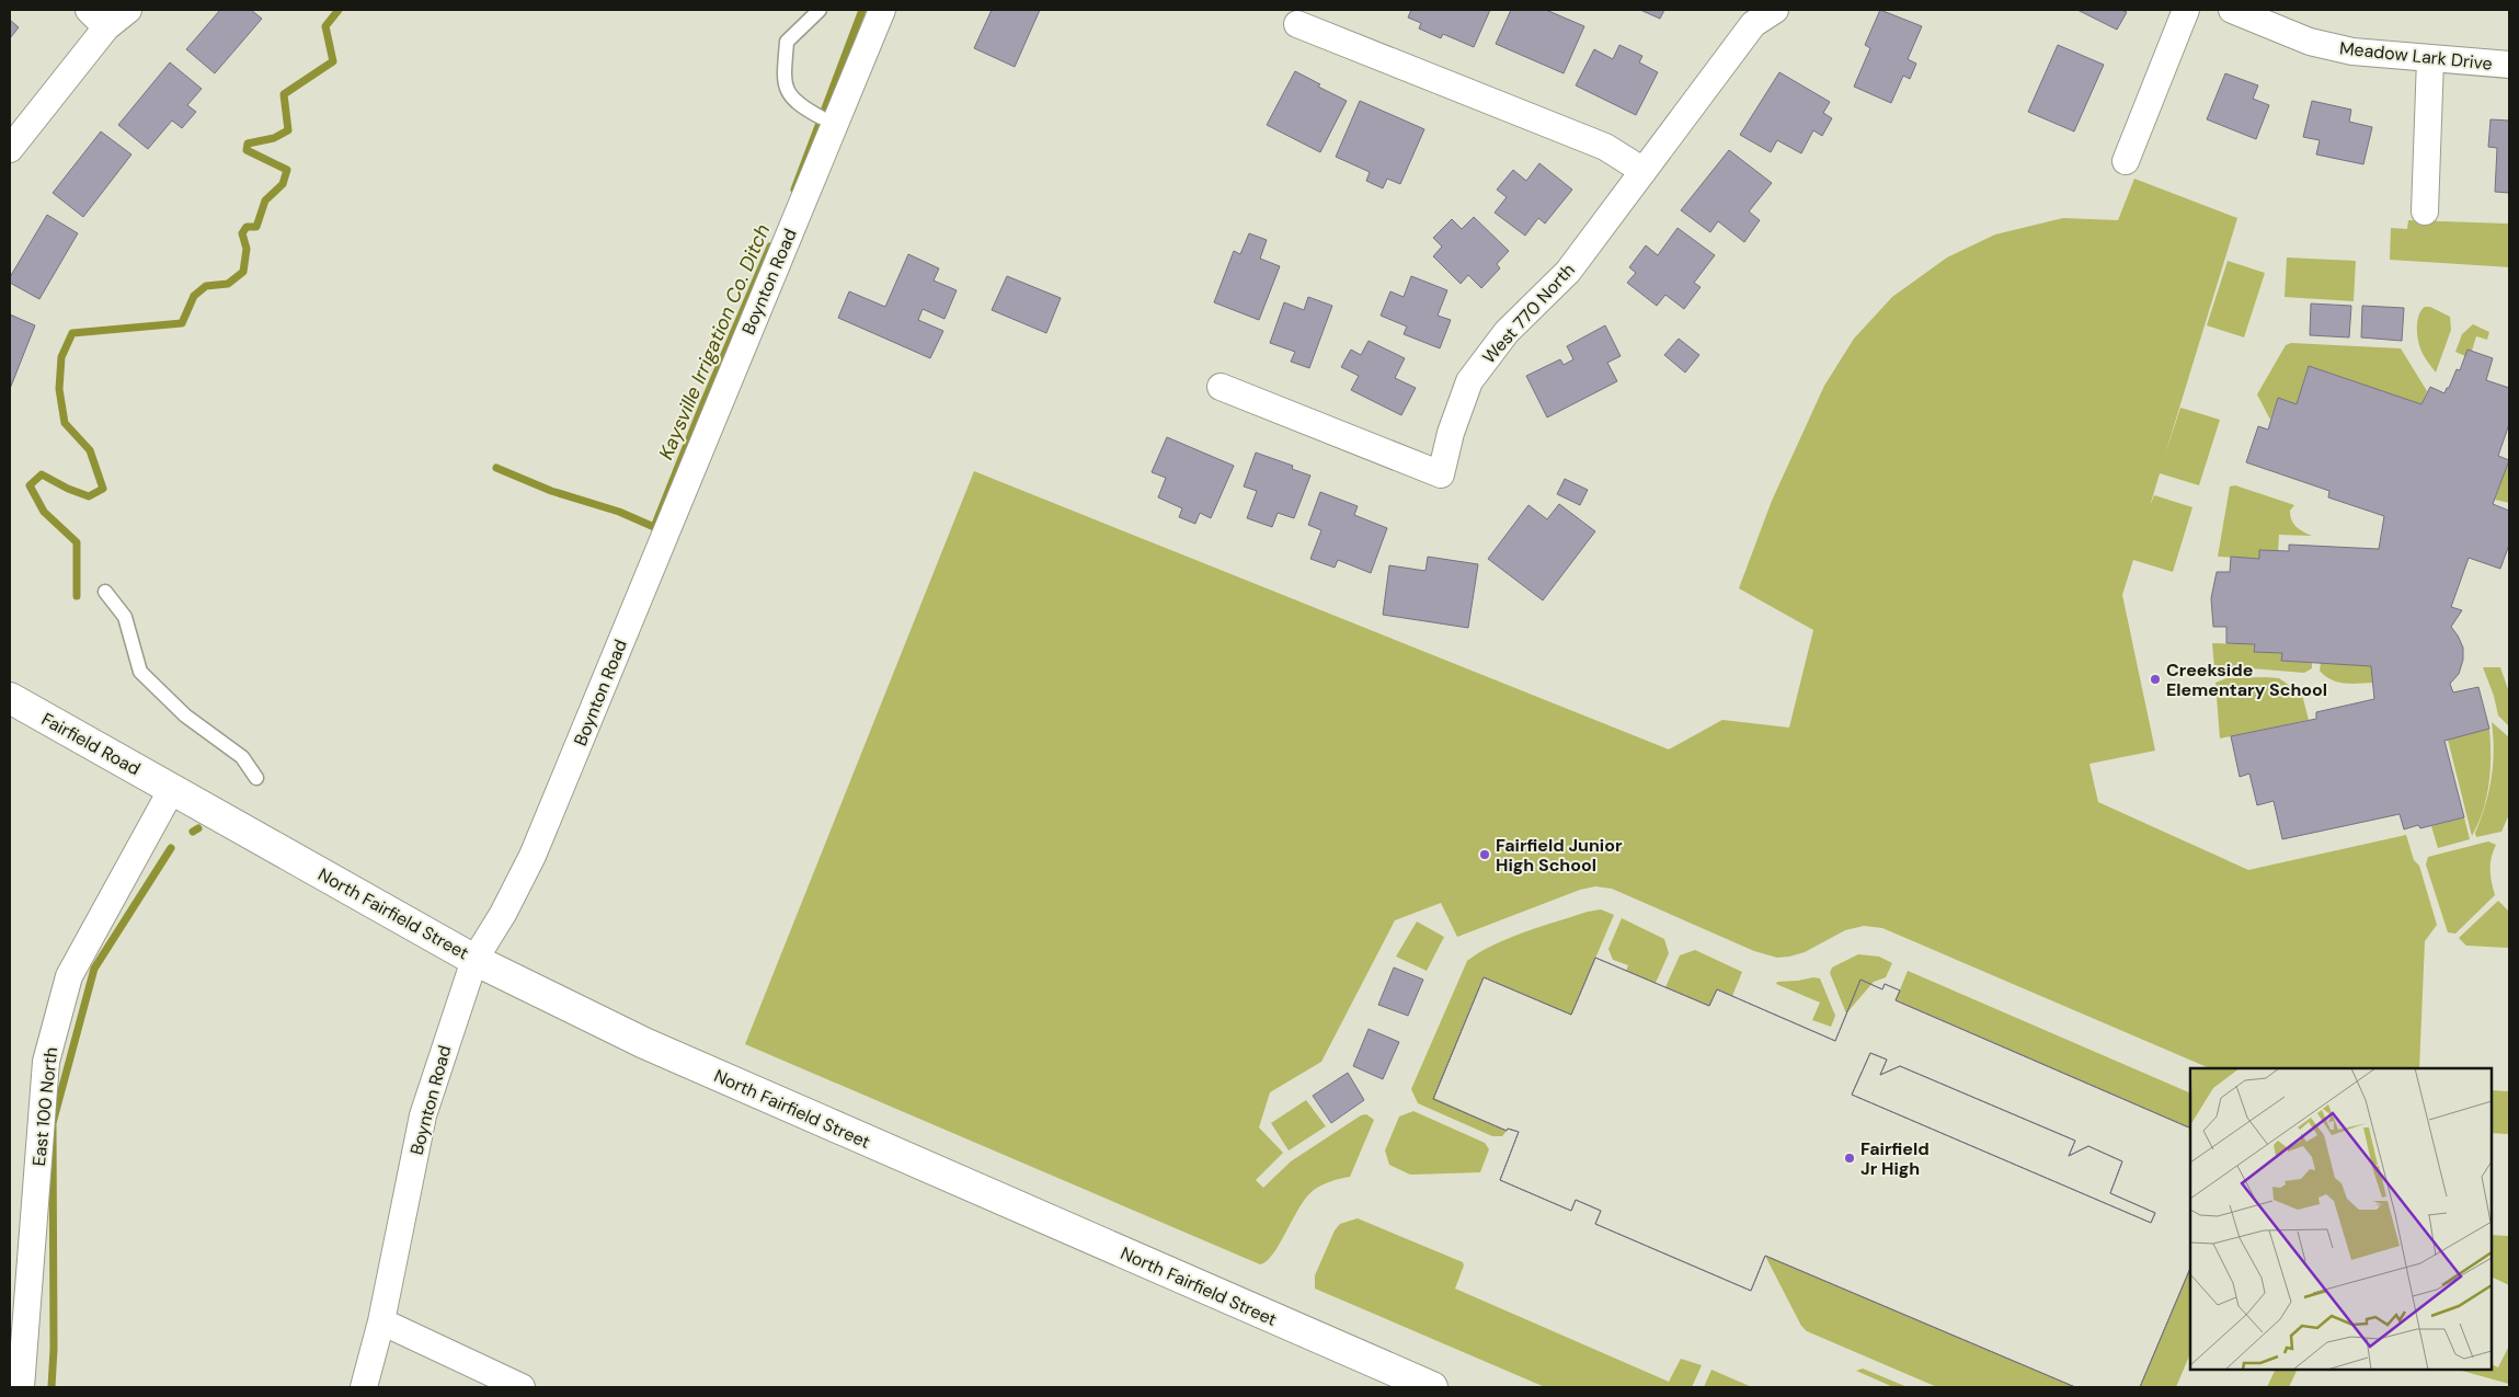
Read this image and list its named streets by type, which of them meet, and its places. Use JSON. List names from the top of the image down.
{
  "streets": {
    "street": [
      "Meadow Lark Drive",
      "Boynton Road",
      "West 770 North",
      "Fairfield Road",
      "North Fairfield Street",
      "East 100 North"
    ]
  },
  "crossings": [
    ["Boynton Road", "North Fairfield Street"],
    ["Fairfield Road", "North Fairfield Street"],
    ["Fairfield Road", "East 100 North"],
    ["North Fairfield Street", "East 100 North"]
  ],
  "water": ["Kaysville Irrigation Co. Ditch"],
  "places": ["Creekside Elementary School", "Fairfield Junior High School", "Fairfield Jr High"]
}
